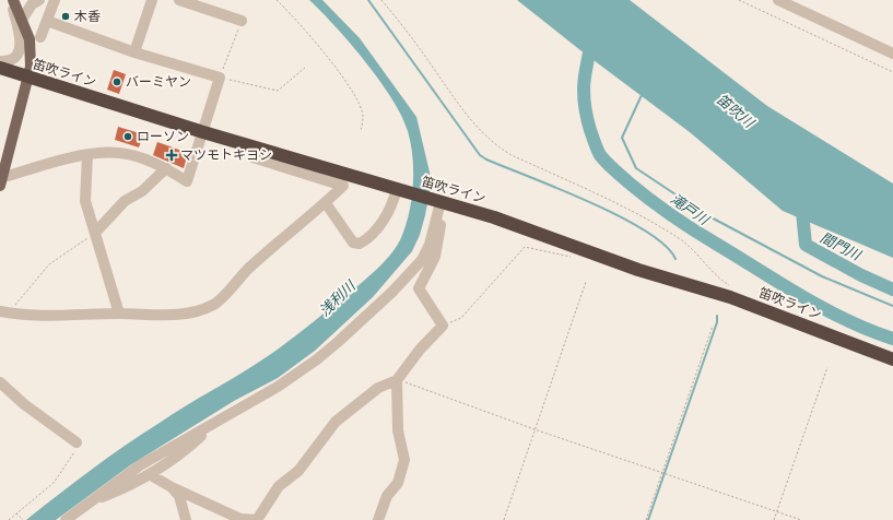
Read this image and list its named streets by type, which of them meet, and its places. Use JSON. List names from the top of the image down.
{
  "streets": {
    "highway": ["笛吹ライン"]
  },
  "water": [
    "笛吹川",
    "滝戸川",
    "間門川",
    "浅利川"
  ],
  "places": {
    "other": ["木香", "バーミヤン", "ローソン"],
    "health": ["マツモトキヨシ"]
  }
}
